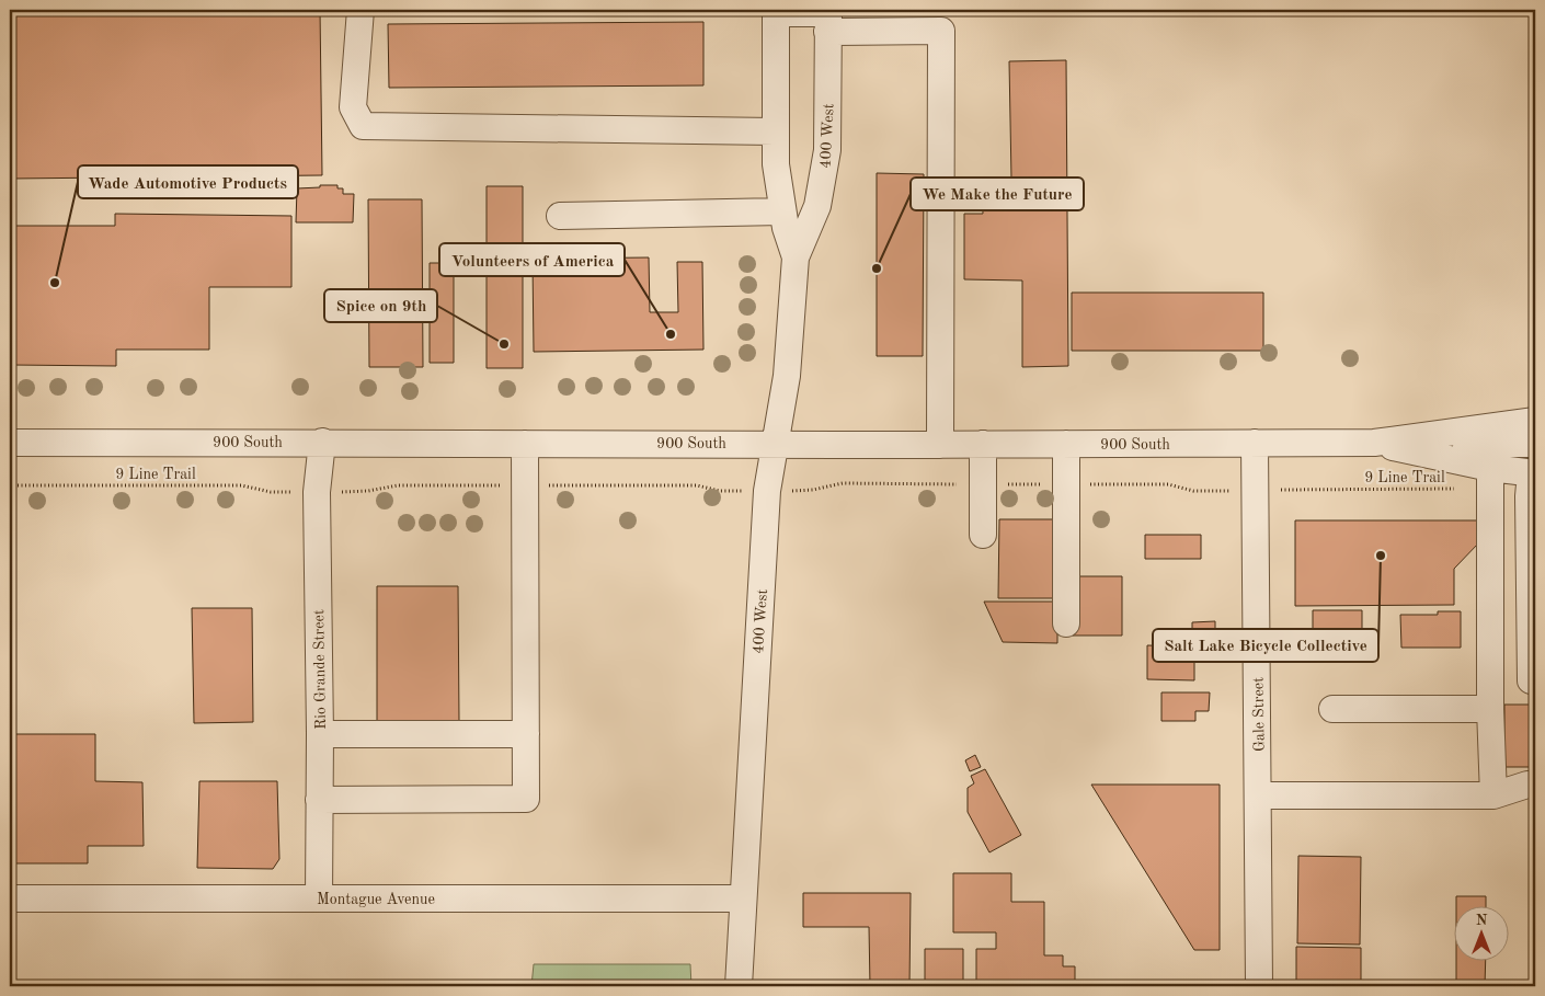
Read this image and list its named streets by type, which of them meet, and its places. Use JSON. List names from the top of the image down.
{
  "streets": {
    "street": [
      "400 West",
      "900 South",
      "Rio Grande Street",
      "Gale Street",
      "Montague Avenue"
    ],
    "path": ["9 Line Trail"]
  },
  "crossings": [
    ["400 West", "900 South"],
    ["400 West", "Montague Avenue"],
    ["900 South", "9 Line Trail"],
    ["900 South", "Rio Grande Street"],
    ["900 South", "Gale Street"],
    ["Rio Grande Street", "Montague Avenue"]
  ],
  "places": [
    "We Make the Future",
    "Wade Automotive Products",
    "Volunteers of America",
    "Spice on 9th",
    "Salt Lake Bicycle Collective"
  ],
  "north": "top"
}
